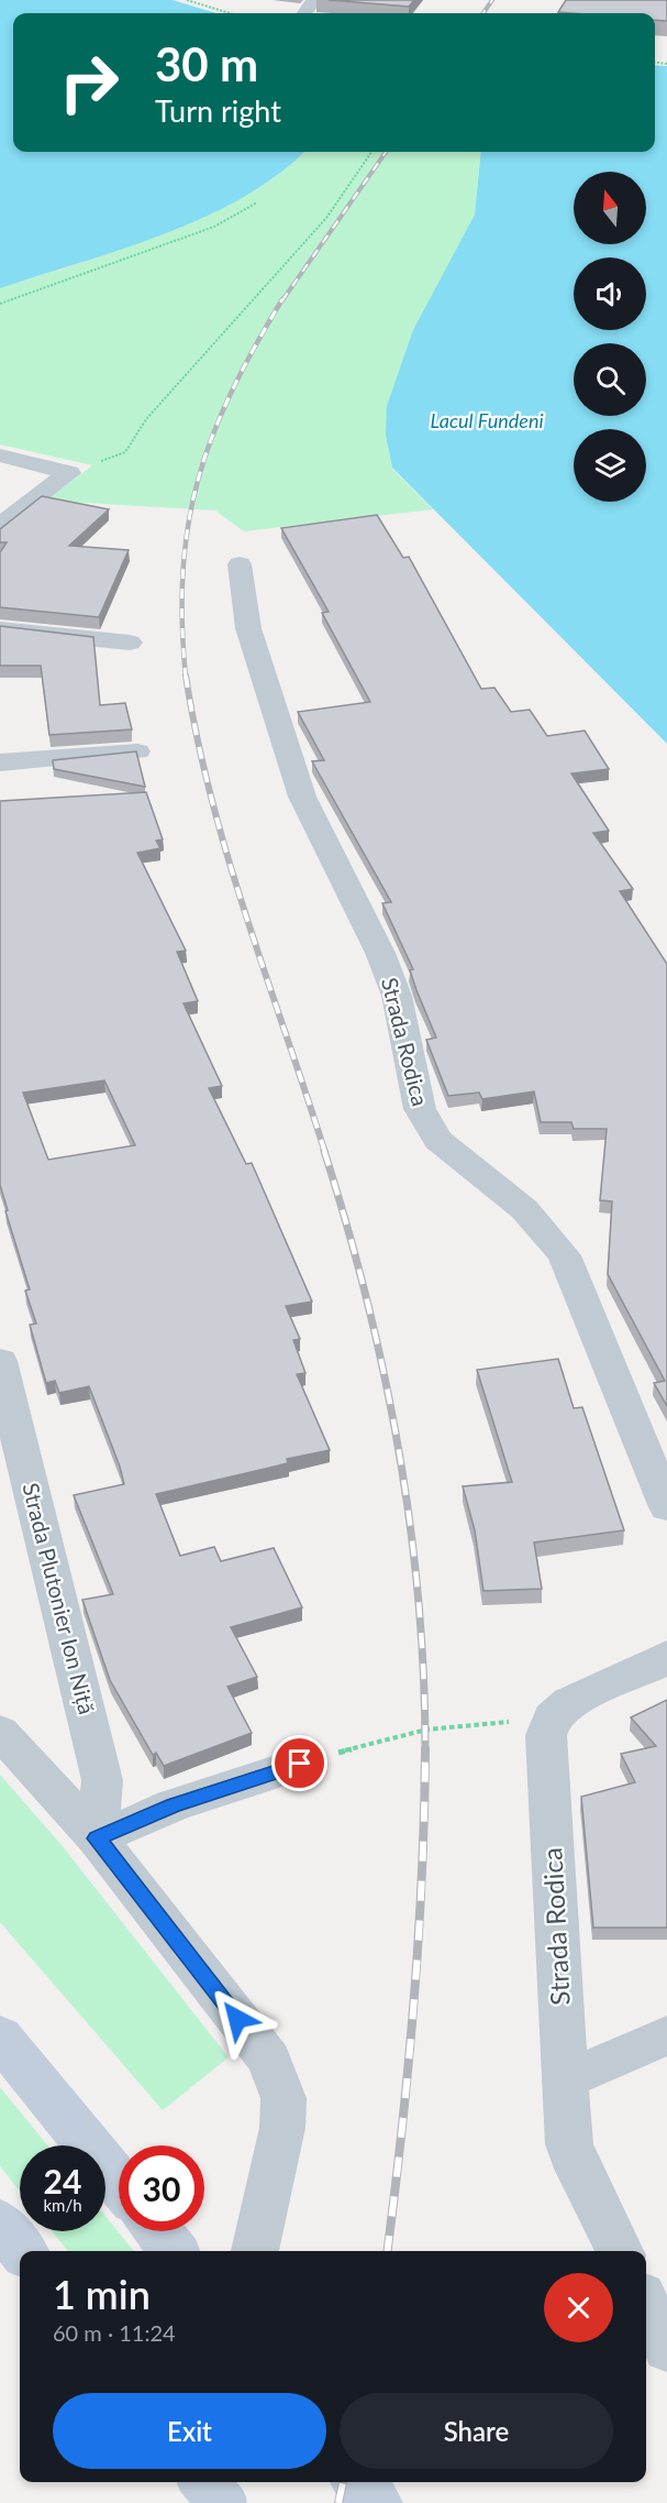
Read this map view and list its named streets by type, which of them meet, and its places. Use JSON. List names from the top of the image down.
{
  "streets": {
    "street": ["Strada Rodica", "Strada Plutonier Ion Niță"]
  },
  "water": ["Lacul Fundeni"],
  "north": "top",
  "page": {
    "turn": ["30 m", "Turn right"],
    "speed": "24 km/h",
    "limit": "30",
    "heading": ["1 min", "60 m · 11:24"],
    "buttons": ["Exit", "Share"]
  }
}
